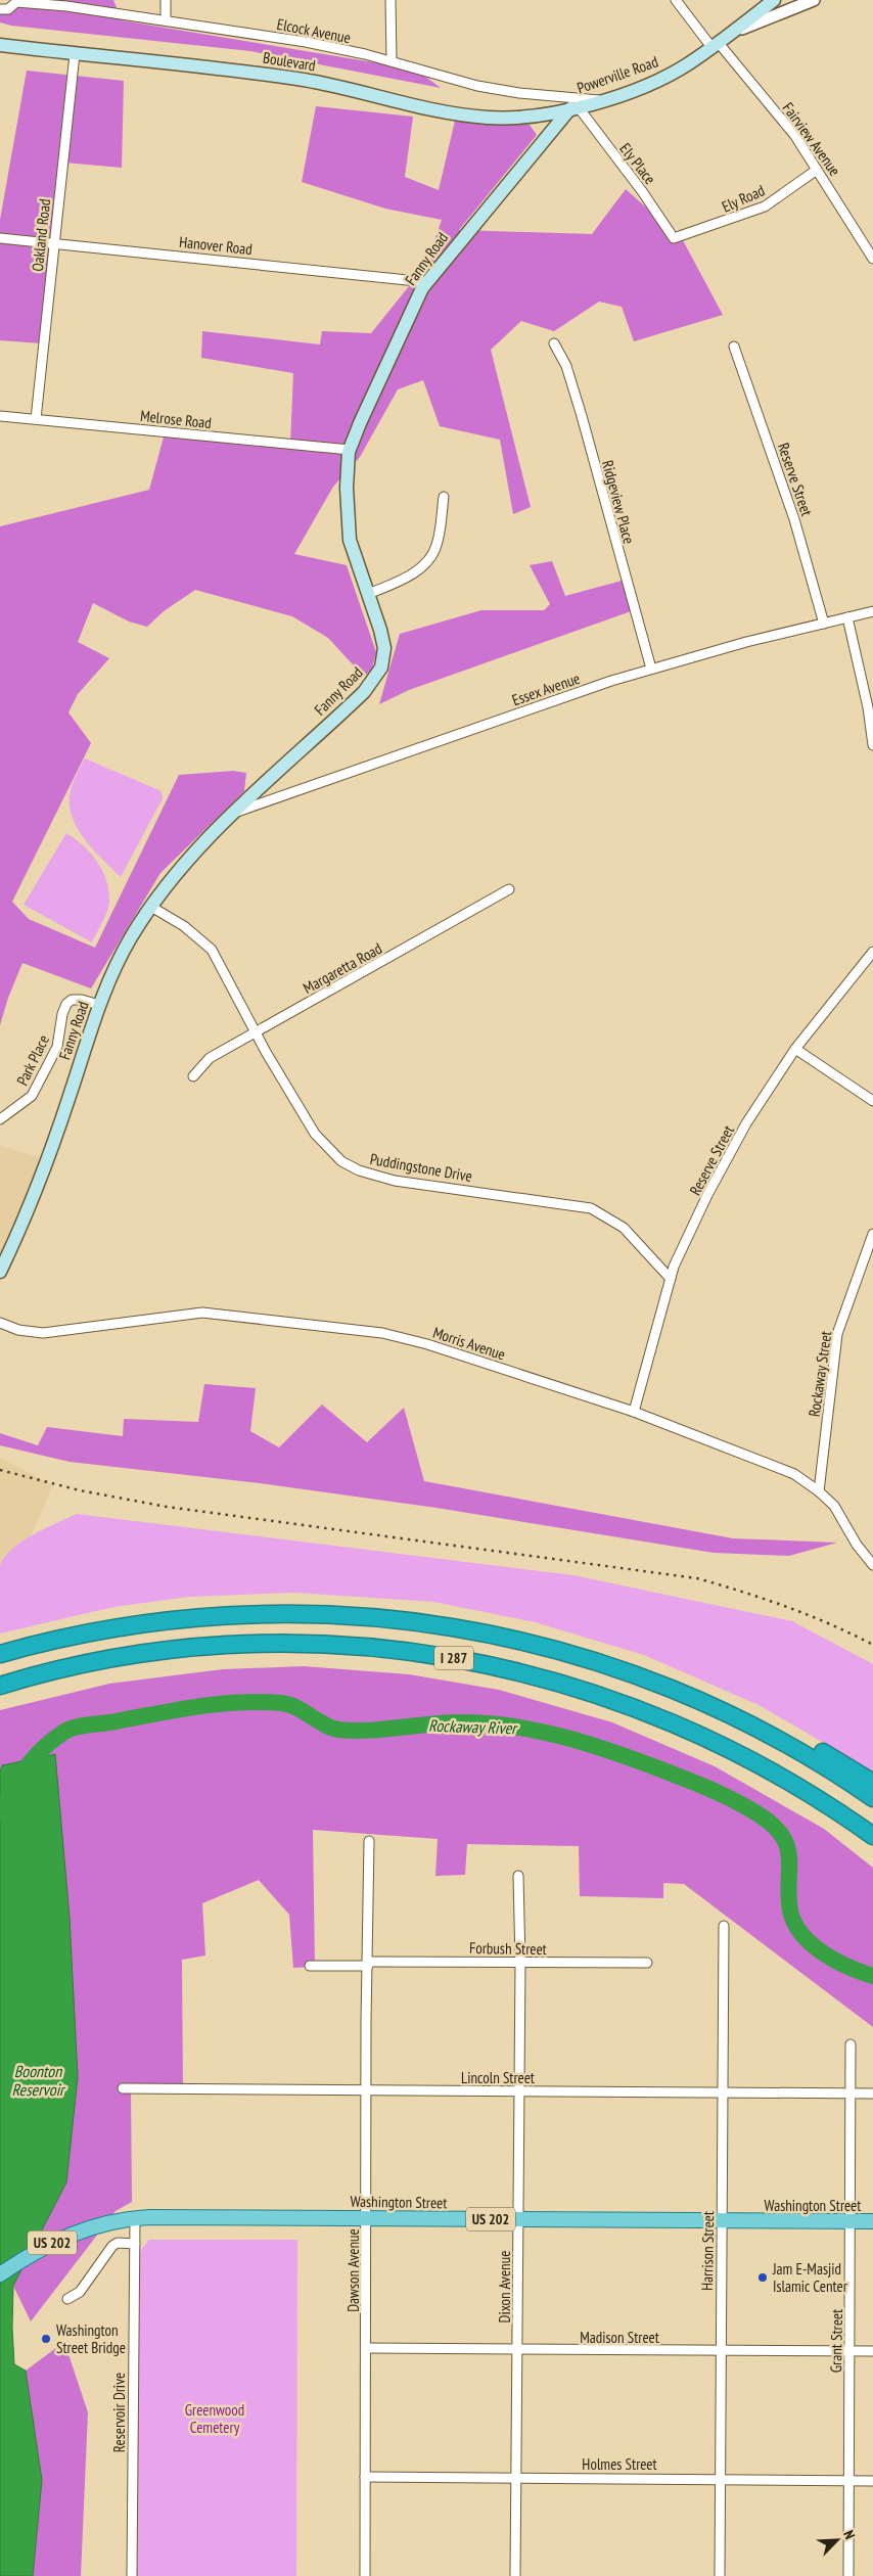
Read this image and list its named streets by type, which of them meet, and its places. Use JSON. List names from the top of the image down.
{
  "streets": {
    "highway": ["I 287"],
    "main road": [
      "Boulevard",
      "Powerville Road",
      "Fanny Road",
      "Washington Street",
      "US 202"
    ],
    "street": [
      "Elcock Avenue",
      "Fairview Avenue",
      "Ely Place",
      "Ely Road",
      "Oakland Road",
      "Hanover Road",
      "Melrose Road",
      "Reserve Street",
      "Ridgeview Place",
      "Essex Avenue",
      "Margaretta Road",
      "Park Place",
      "Puddingstone Drive",
      "Morris Avenue",
      "Rockaway Street",
      "Forbush Street",
      "Lincoln Street",
      "Harrison Street",
      "Dawson Avenue",
      "Dixon Avenue",
      "Madison Street",
      "Grant Street",
      "Reservoir Drive",
      "Holmes Street"
    ]
  },
  "crossings": [
    ["Elcock Avenue", "Powerville Road"],
    ["Boulevard", "Powerville Road"],
    ["Boulevard", "Ely Place"],
    ["Boulevard", "Oakland Road"],
    ["Boulevard", "Fanny Road"],
    ["Powerville Road", "Fairview Avenue"],
    ["Powerville Road", "Ely Place"],
    ["Powerville Road", "Fanny Road"],
    ["Fairview Avenue", "Ely Road"],
    ["Ely Place", "Ely Road"],
    ["Ely Place", "Fanny Road"],
    ["Oakland Road", "Hanover Road"],
    ["Oakland Road", "Melrose Road"],
    ["Hanover Road", "Fanny Road"],
    ["Fanny Road", "Melrose Road"],
    ["Fanny Road", "Essex Avenue"],
    ["Fanny Road", "Park Place"],
    ["Fanny Road", "Puddingstone Drive"],
    ["Reserve Street", "Essex Avenue"],
    ["Reserve Street", "Puddingstone Drive"],
    ["Reserve Street", "Morris Avenue"],
    ["Ridgeview Place", "Essex Avenue"],
    ["Margaretta Road", "Puddingstone Drive"],
    ["Morris Avenue", "Rockaway Street"],
    ["Forbush Street", "Dawson Avenue"],
    ["Forbush Street", "Dixon Avenue"],
    ["Lincoln Street", "Harrison Street"],
    ["Lincoln Street", "Dawson Avenue"],
    ["Lincoln Street", "Dixon Avenue"],
    ["Lincoln Street", "Grant Street"],
    ["Washington Street", "Harrison Street"],
    ["Washington Street", "Dawson Avenue"],
    ["Washington Street", "Dixon Avenue"],
    ["Washington Street", "Grant Street"],
    ["Washington Street", "Reservoir Drive"],
    ["Harrison Street", "Madison Street"],
    ["Harrison Street", "Holmes Street"],
    ["Dawson Avenue", "Madison Street"],
    ["Dawson Avenue", "Holmes Street"],
    ["Dixon Avenue", "Madison Street"],
    ["Dixon Avenue", "Holmes Street"],
    ["Madison Street", "Grant Street"],
    ["Grant Street", "Holmes Street"]
  ],
  "water": ["Rockaway River", "Boonton Reservoir"],
  "parks": ["Greenwood Cemetery"],
  "places": ["Jam E-Masjid Islamic Center", "Washington Street Bridge"],
  "north": "top right"
}
